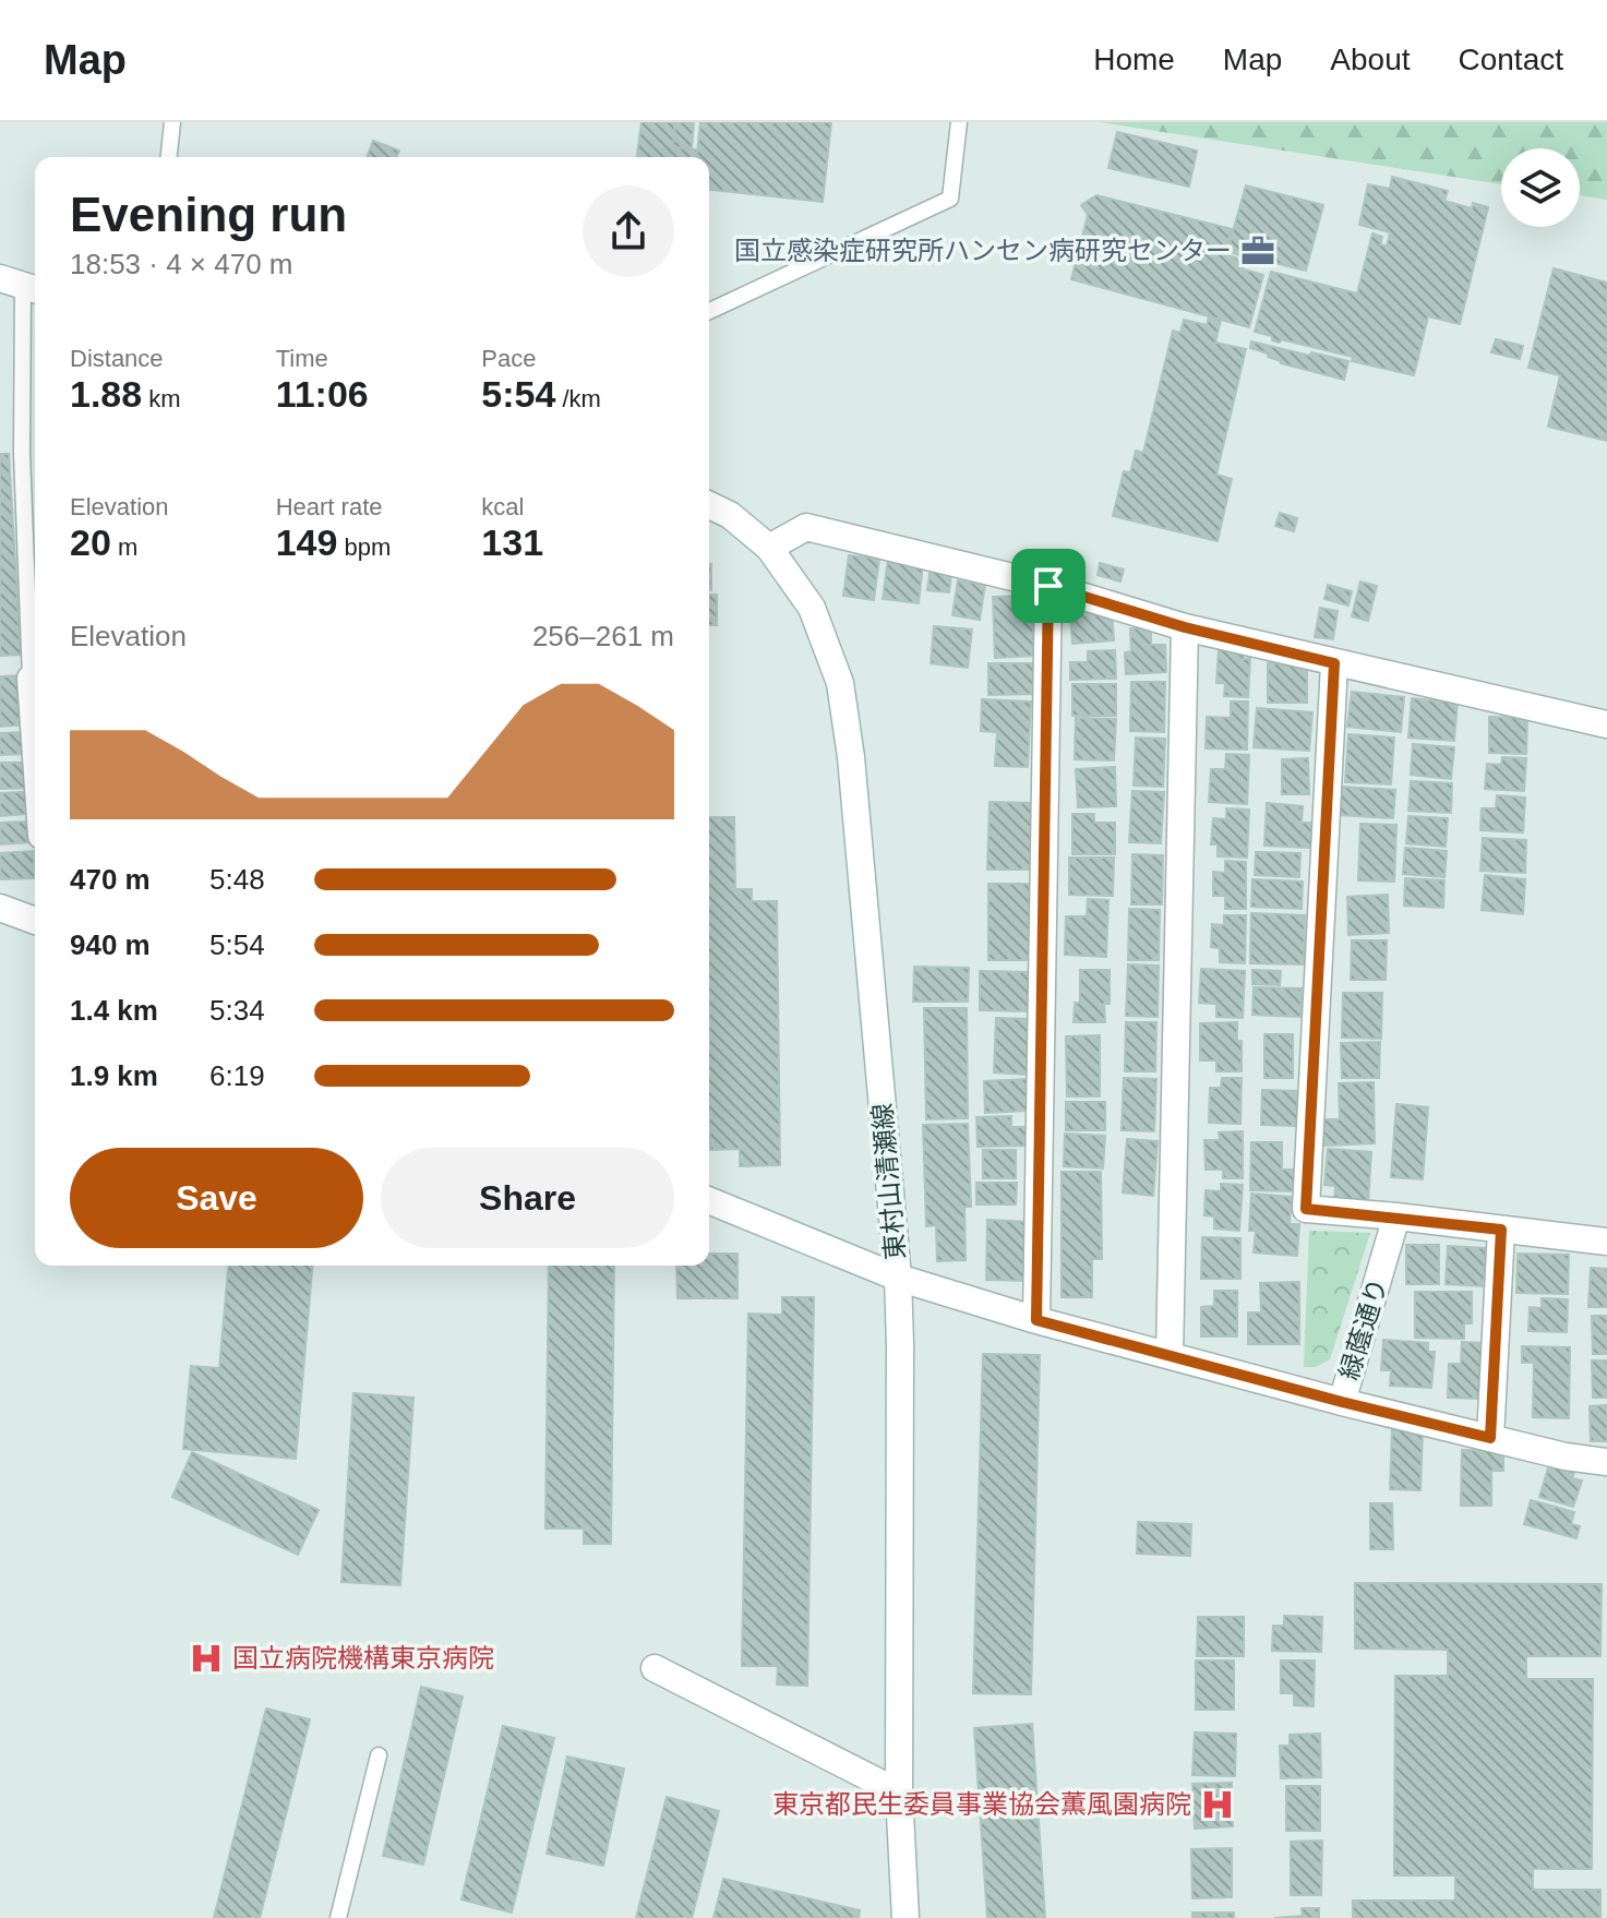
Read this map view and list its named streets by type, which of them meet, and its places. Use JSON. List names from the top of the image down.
{
  "streets": {
    "street": ["東村山清瀬線", "緑蔭通り"]
  },
  "crossings": [
    ["東村山清瀬線", "緑蔭通り"]
  ],
  "places": {
    "office": ["国立感染症研究所ハンセン病研究センター"],
    "hospital": ["国立病院機構東京病院", "東京都民生委員事業協会薫風園病院"]
  },
  "page": {
    "header": "Map",
    "nav": [
      "Home",
      "Map",
      "About",
      "Contact"
    ],
    "heading": ["Evening run", "18:53 · 4 × 470 m"],
    "stats": [
      ["Distance", "1.88 km"],
      ["Time", "11:06"],
      ["Pace", "5:54 /km"],
      ["Elevation", "20 m"],
      ["Heart rate", "149 bpm"],
      ["kcal", "131"]
    ],
    "chart": ["Elevation", "256–261 m"],
    "list": [
      {
        "name": "470 m",
        "note": "5:48"
      },
      {
        "name": "940 m",
        "note": "5:54"
      },
      {
        "name": "1.4 km",
        "note": "5:34"
      },
      {
        "name": "1.9 km",
        "note": "6:19"
      }
    ],
    "buttons": ["Save", "Share"]
  }
}
